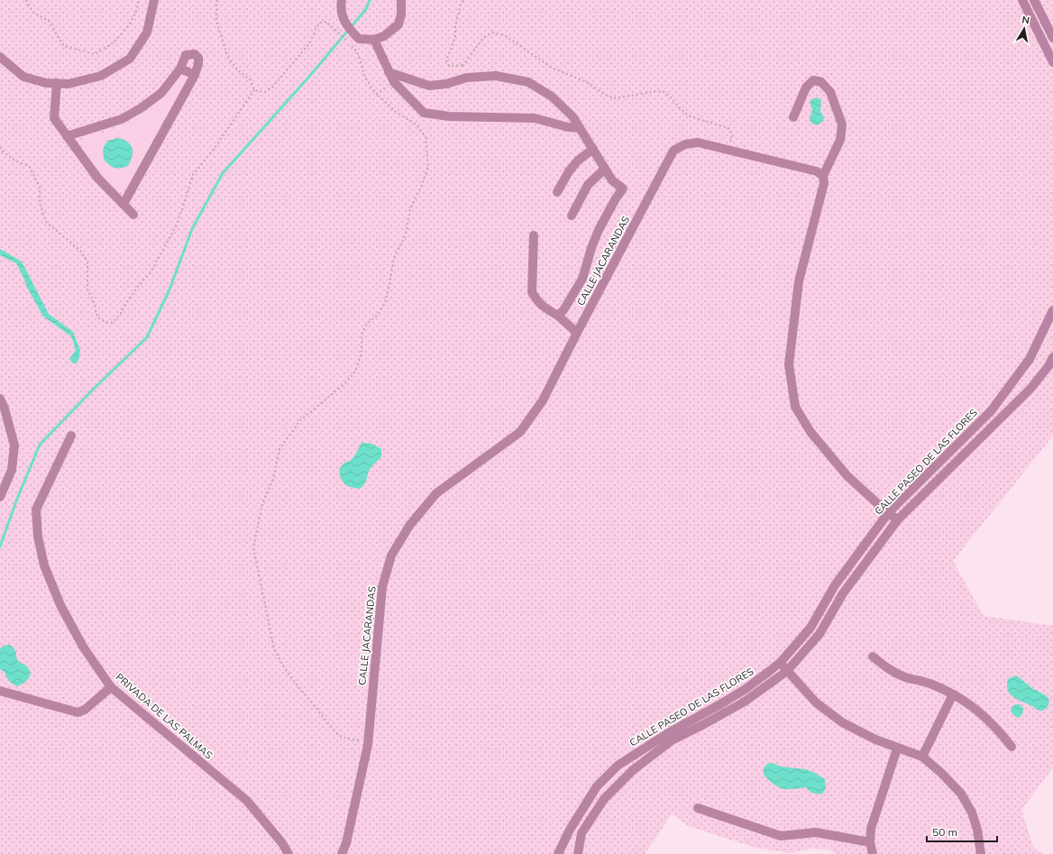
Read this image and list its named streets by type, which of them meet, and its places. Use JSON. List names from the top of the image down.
{
  "streets": {
    "street": ["CALLE JACARANDAS", "CALLE PASEO DE LAS FLORES", "PRIVADA DE LAS PALMAS"]
  },
  "scale_bar": "50 m",
  "north": "top"
}
